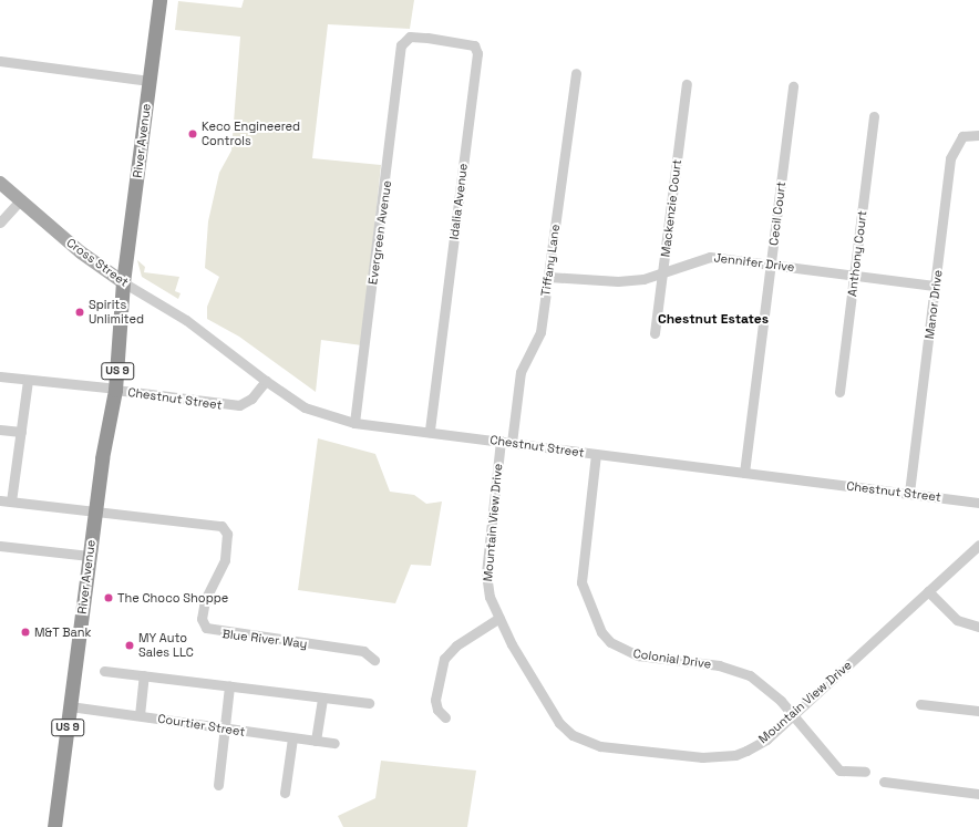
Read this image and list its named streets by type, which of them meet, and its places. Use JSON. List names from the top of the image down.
{
  "streets": {
    "highway": ["River Avenue", "US 9"],
    "main road": ["Cross Street"],
    "street": [
      "Idalia Avenue",
      "Mackenzie Court",
      "Cecil Court",
      "Evergreen Avenue",
      "Anthony Court",
      "Tiffany Lane",
      "Jennifer Drive",
      "Manor Drive",
      "Chestnut Street",
      "Mountain View Drive",
      "Blue River Way",
      "Colonial Drive",
      "Courtier Street"
    ]
  },
  "crossings": [
    ["River Avenue", "Cross Street"],
    ["River Avenue", "Chestnut Street"],
    ["River Avenue", "Blue River Way"],
    ["River Avenue", "Courtier Street"],
    ["Idalia Avenue", "Evergreen Avenue"],
    ["Idalia Avenue", "Chestnut Street"],
    ["Mackenzie Court", "Jennifer Drive"],
    ["Cecil Court", "Jennifer Drive"],
    ["Cecil Court", "Chestnut Street"],
    ["Evergreen Avenue", "Chestnut Street"],
    ["Anthony Court", "Jennifer Drive"],
    ["Tiffany Lane", "Jennifer Drive"],
    ["Tiffany Lane", "Chestnut Street"],
    ["Cross Street", "Chestnut Street"],
    ["Jennifer Drive", "Manor Drive"],
    ["Manor Drive", "Chestnut Street"],
    ["Chestnut Street", "Mountain View Drive"],
    ["Chestnut Street", "Colonial Drive"],
    ["Mountain View Drive", "Colonial Drive"]
  ],
  "districts": ["Chestnut Estates"],
  "places": [
    "Keco Engineered Controls",
    "Spirits Unlimited",
    "The Choco Shoppe",
    "M&T Bank",
    "MY Auto Sales LLC"
  ]
}
